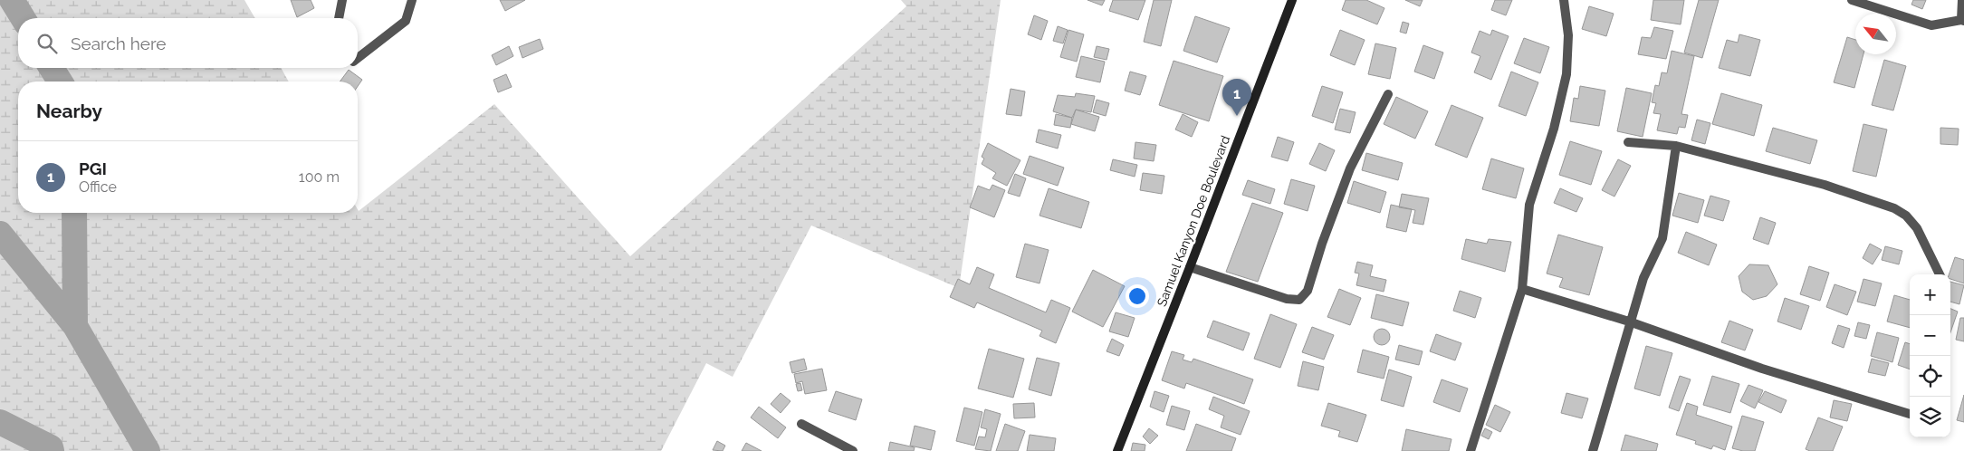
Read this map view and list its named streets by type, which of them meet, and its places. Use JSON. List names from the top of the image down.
{
  "streets": {
    "street": ["Samuel Kanyon Doe Boulevard"]
  },
  "north": "top left",
  "page": {
    "search": "Search here",
    "pins": "1",
    "heading": "Nearby",
    "list": [
      {
        "mark": "1",
        "name": "PGI",
        "note": "Office",
        "value": "100 m"
      }
    ],
    "map_buttons": ["+", "−"]
  }
}
